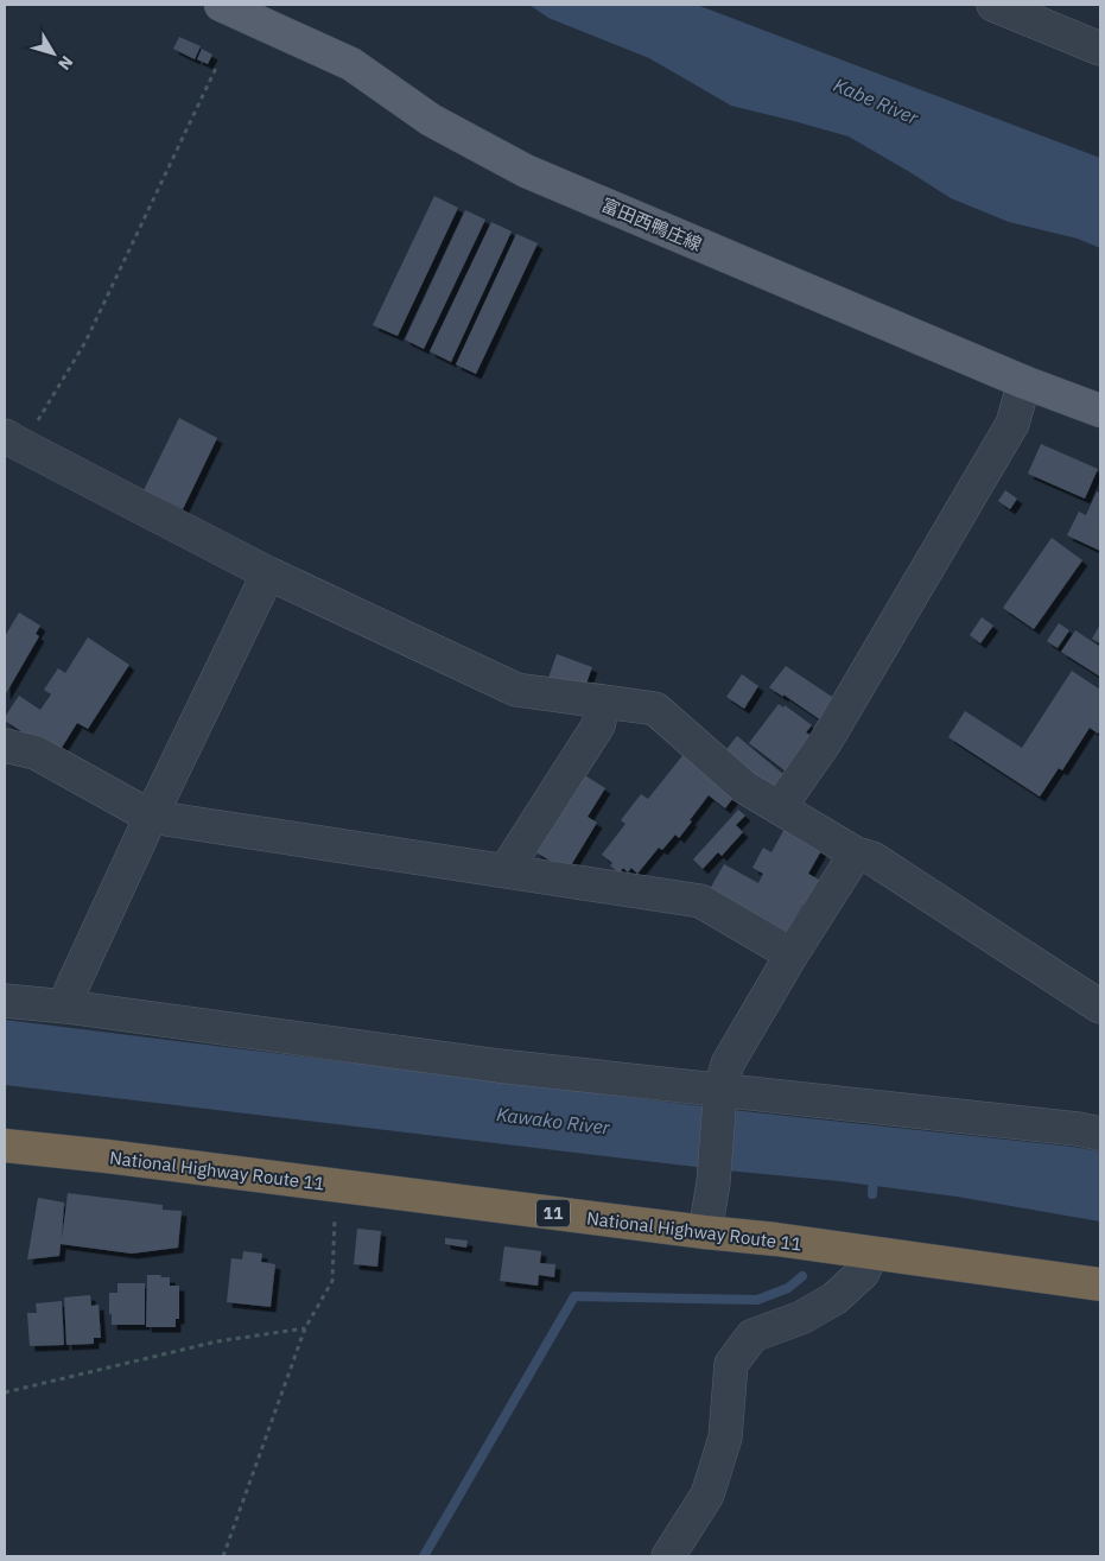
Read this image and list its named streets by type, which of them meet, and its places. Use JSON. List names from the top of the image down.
{
  "streets": {
    "highway": ["National Highway Route 11", "11"],
    "main road": ["富田西鴨庄線"]
  },
  "water": ["Kabe River", "Kawako River"],
  "north": "bottom right"
}
